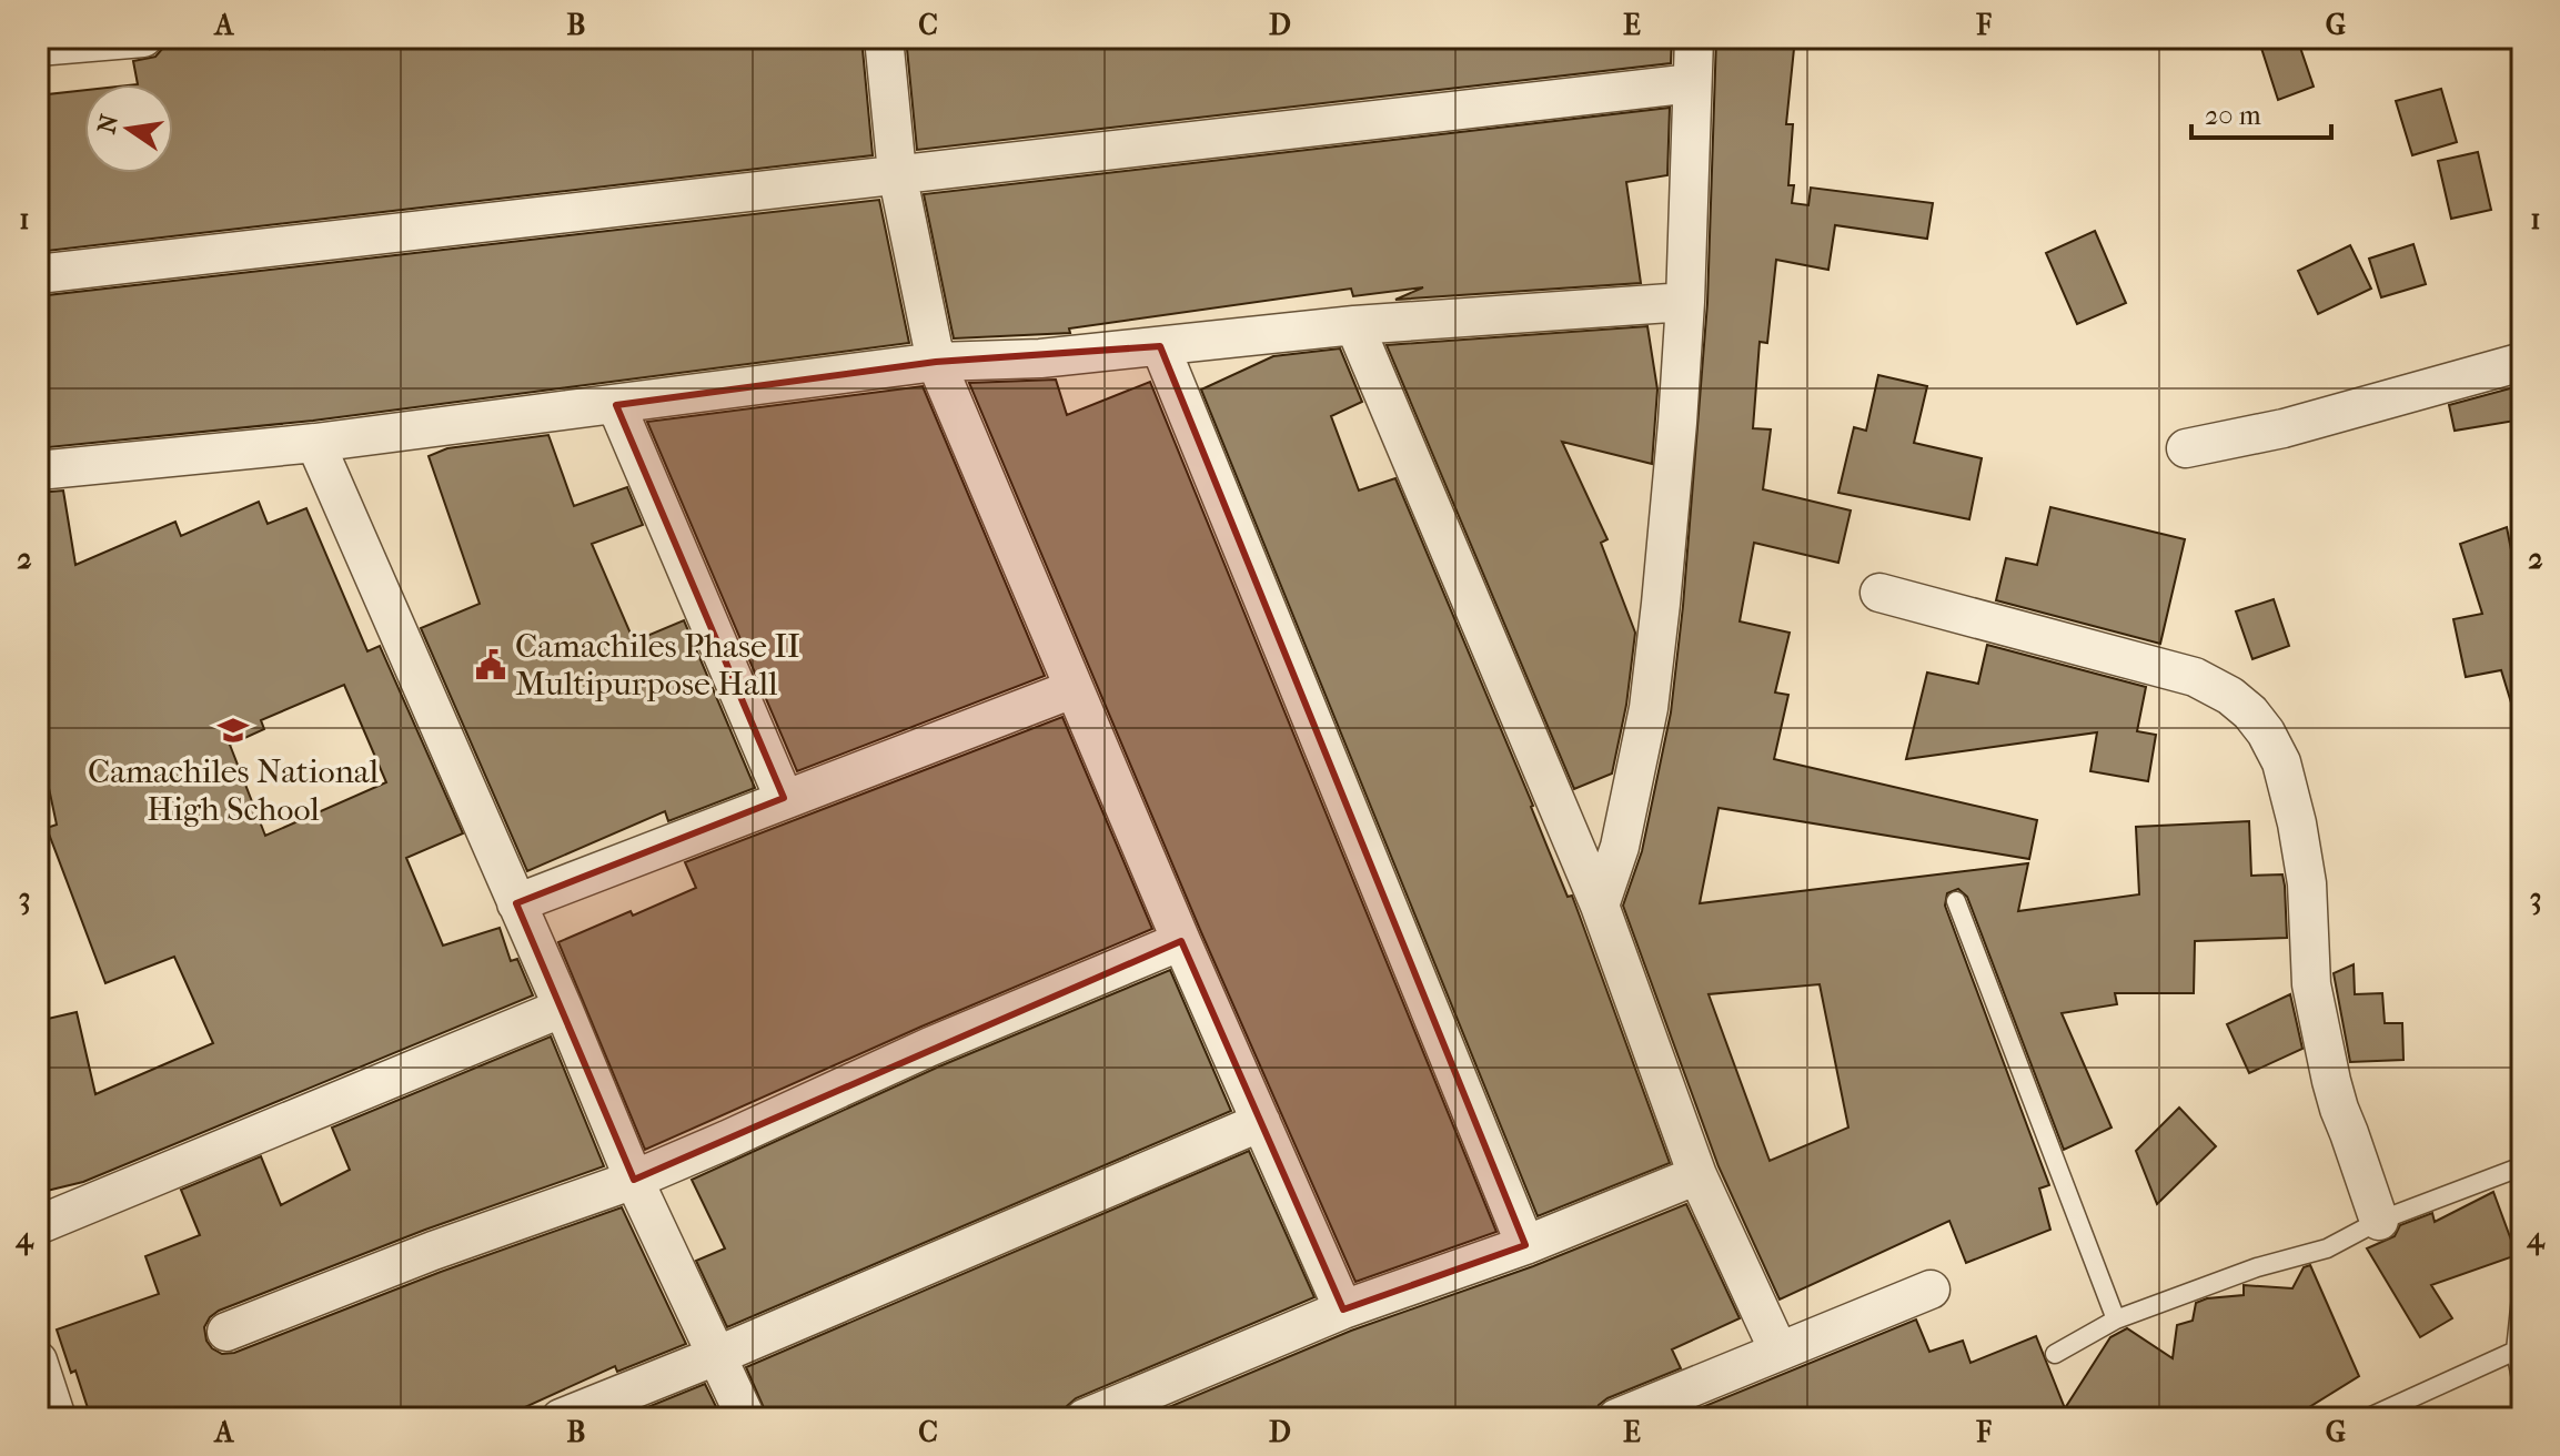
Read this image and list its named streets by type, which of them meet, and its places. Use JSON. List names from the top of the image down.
{
  "places": {
    "public building": ["Camachiles Phase II Multipurpose Hall"],
    "school or university": ["Camachiles National High School"]
  },
  "scale_bar": "20 m",
  "north": "left",
  "grid": {
    "columns": [
      "A",
      "B",
      "C",
      "D",
      "E",
      "F",
      "G"
    ],
    "rows": [
      "1",
      "2",
      "3",
      "4"
    ]
  }
}
